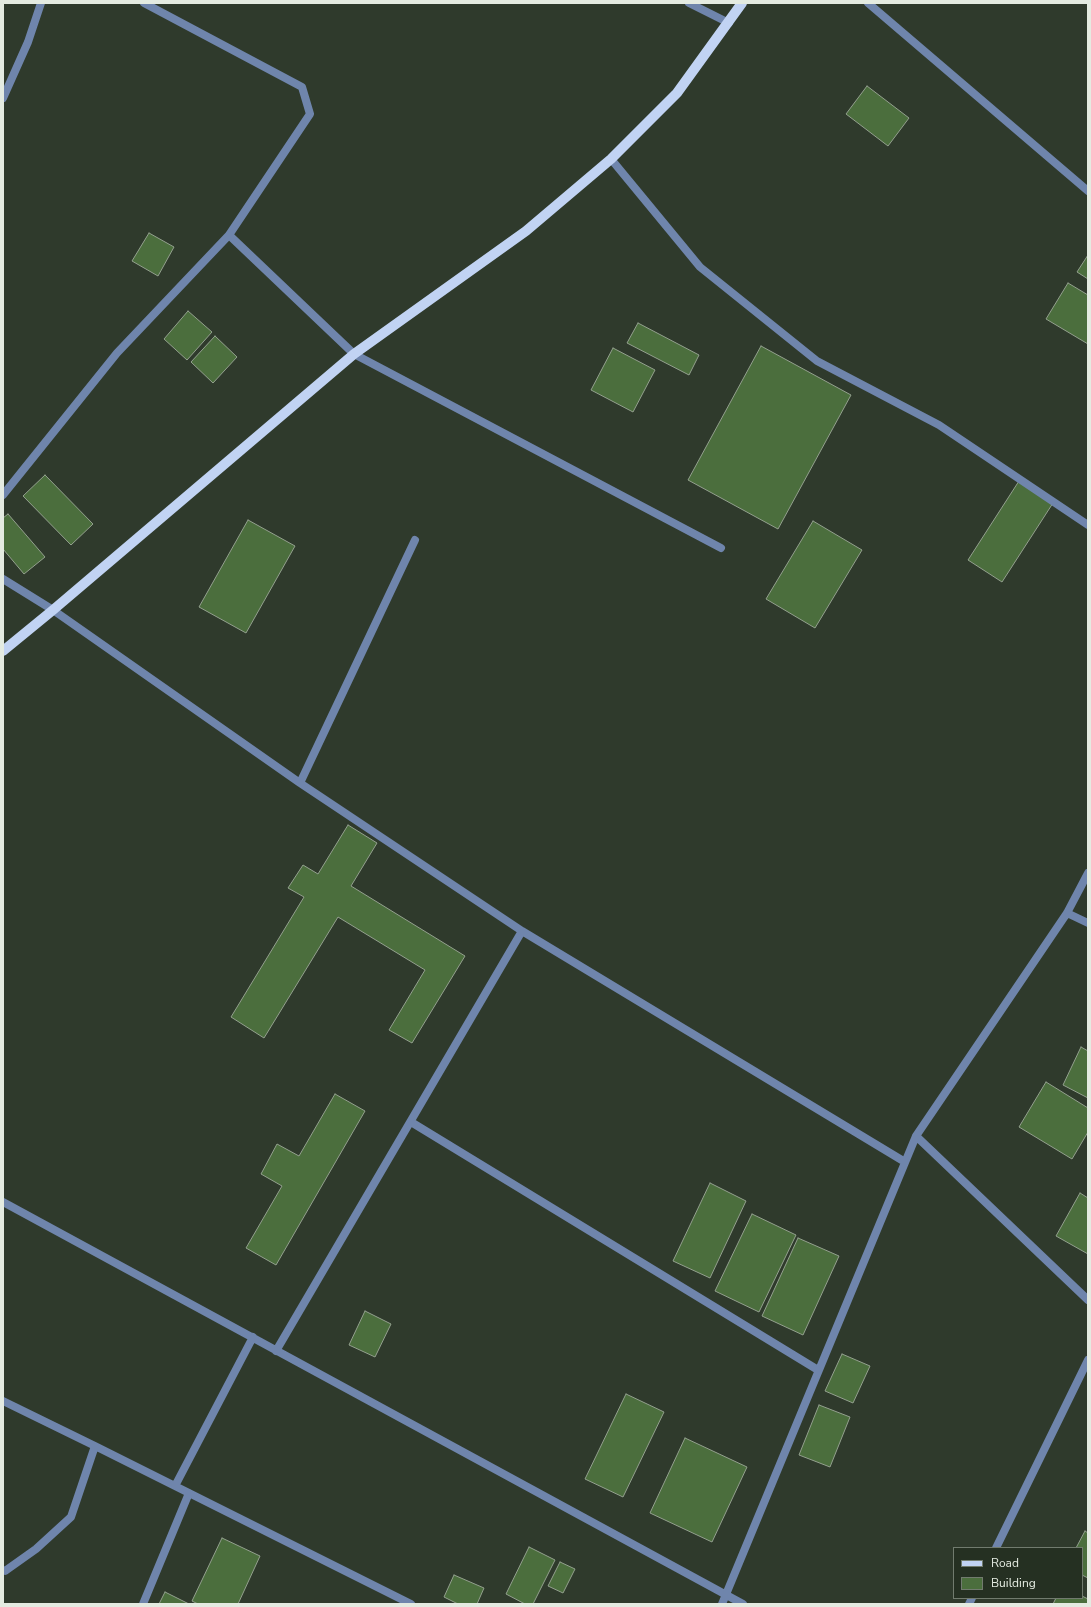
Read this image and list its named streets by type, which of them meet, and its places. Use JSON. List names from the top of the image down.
{
  "legend": ["Road", "Building"]
}
